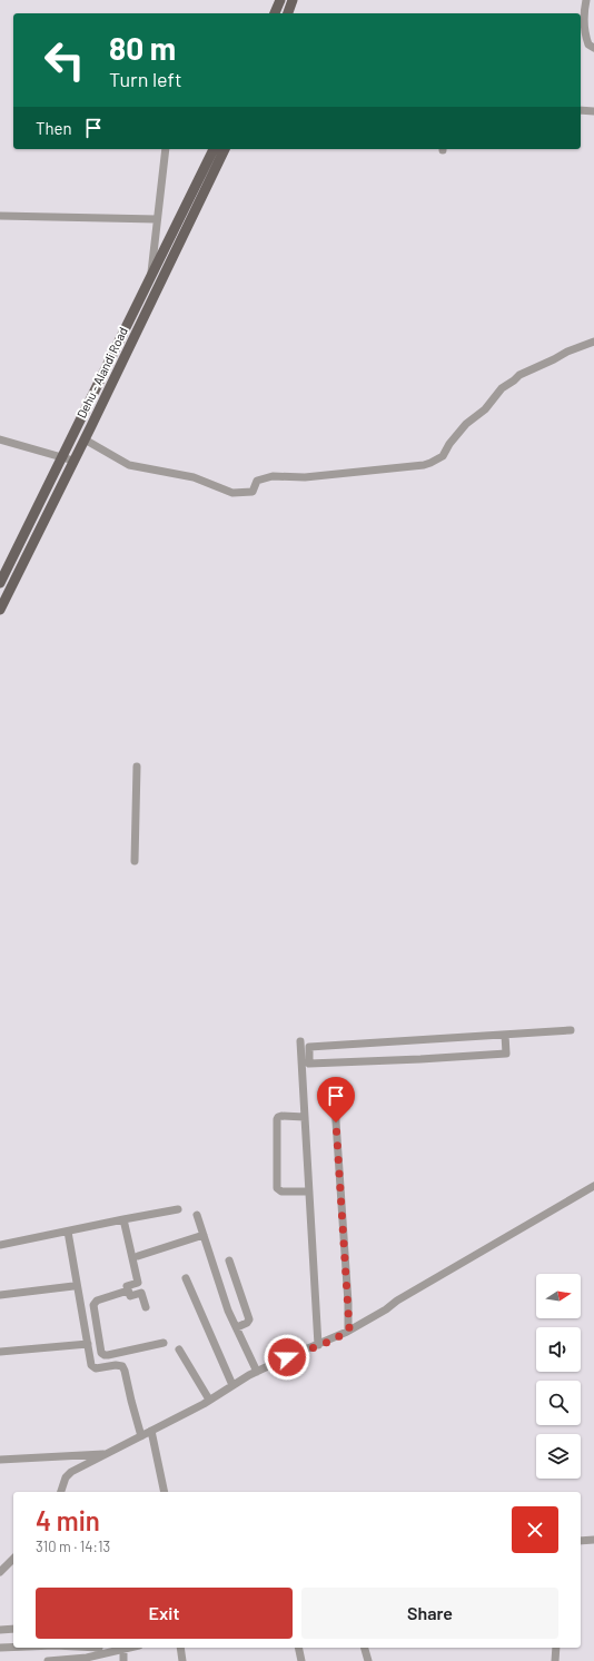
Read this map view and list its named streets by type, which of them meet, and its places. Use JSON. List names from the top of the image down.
{
  "streets": {
    "main road": ["Dehu - Alandi Road"]
  },
  "north": "right",
  "page": {
    "turn": ["80 m", "Turn left"],
    "then": "Then",
    "heading": ["4 min", "310 m · 14:13"],
    "buttons": ["Exit", "Share"]
  }
}
